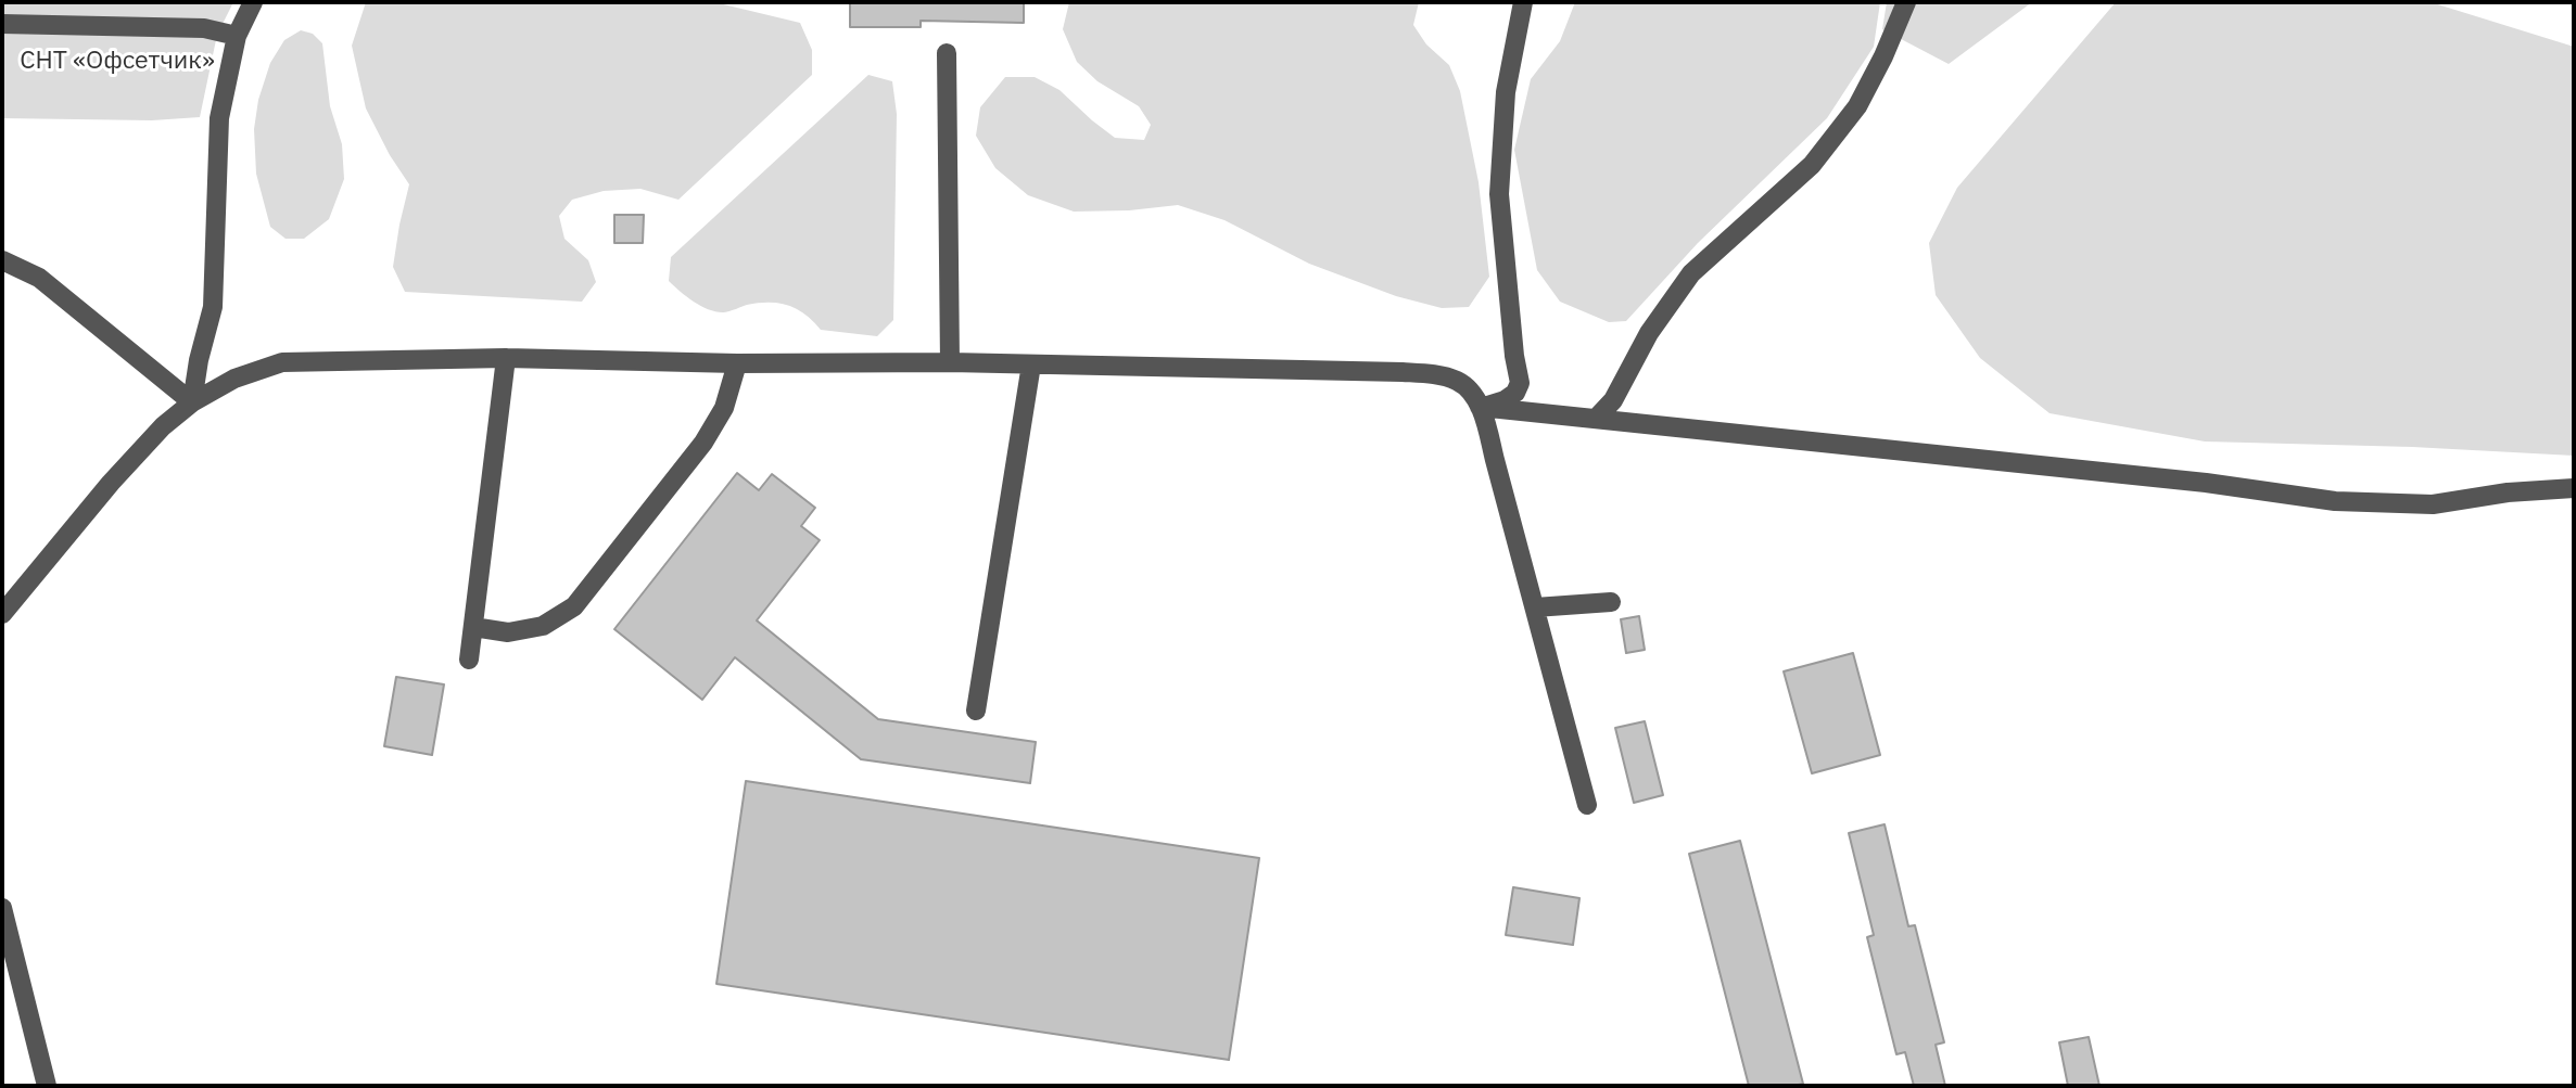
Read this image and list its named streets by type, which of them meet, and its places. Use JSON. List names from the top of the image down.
{
  "parks": ["СНТ «Офсетчик»"]
}
